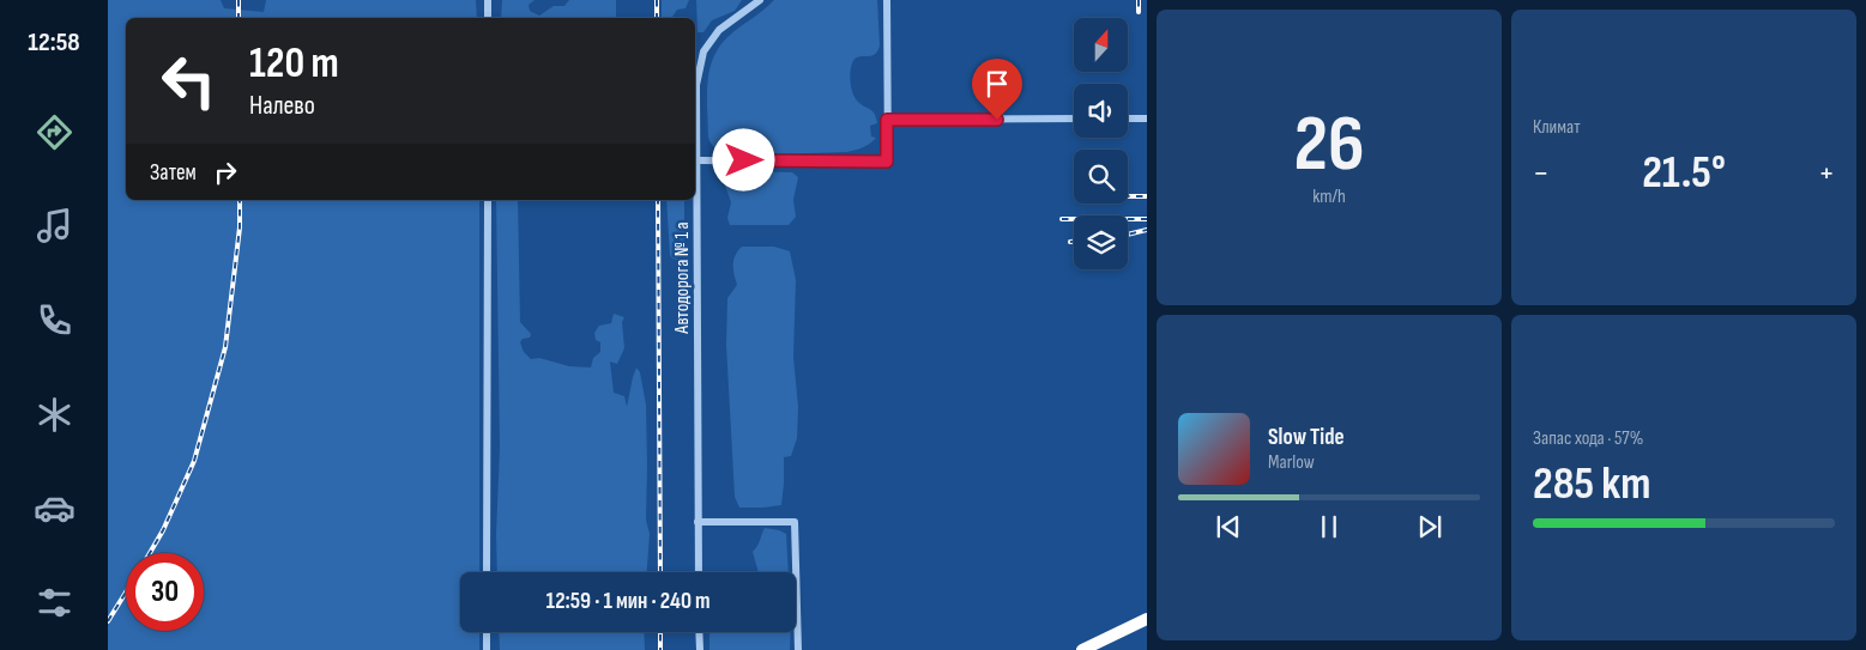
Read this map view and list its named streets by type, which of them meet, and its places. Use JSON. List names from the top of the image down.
{
  "streets": {
    "street": ["Автодорога № 1 а"]
  },
  "north": "top",
  "page": {
    "tabs": "12:58",
    "tile": [
      ["26", "km/h"],
      "Климат",
      ["Запас хода · 57%", "285 km"]
    ],
    "turn": ["120 m", "Налево"],
    "then": "Затем",
    "heat": ["−", "21.5°", "+"],
    "song": ["Slow Tide", "Marlow"],
    "limit": "30",
    "trip": "12:59 · 1 мин · 240 m"
  }
}
